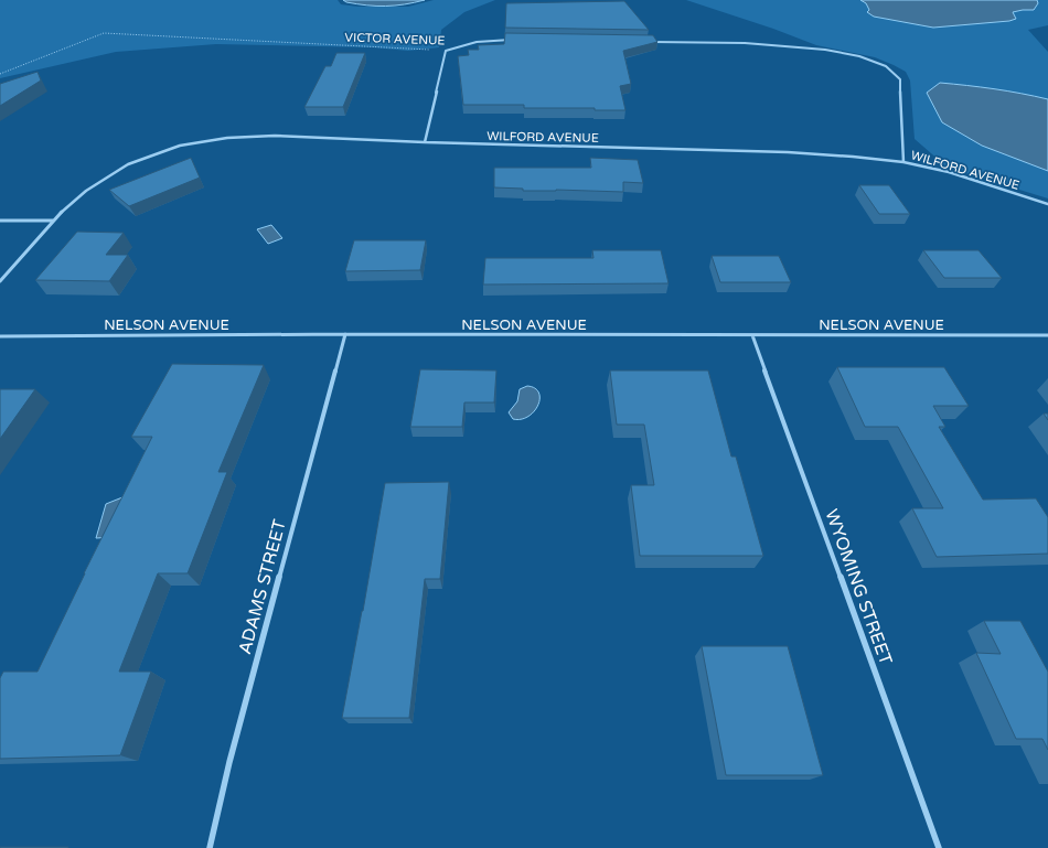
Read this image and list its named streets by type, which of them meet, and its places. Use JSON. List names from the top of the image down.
{
  "streets": {
    "street": [
      "VICTOR AVENUE",
      "WILFORD AVENUE",
      "NELSON AVENUE",
      "ADAMS STREET",
      "WYOMING STREET"
    ]
  },
  "crossings": [
    ["NELSON AVENUE", "ADAMS STREET"],
    ["NELSON AVENUE", "WYOMING STREET"]
  ]
}
